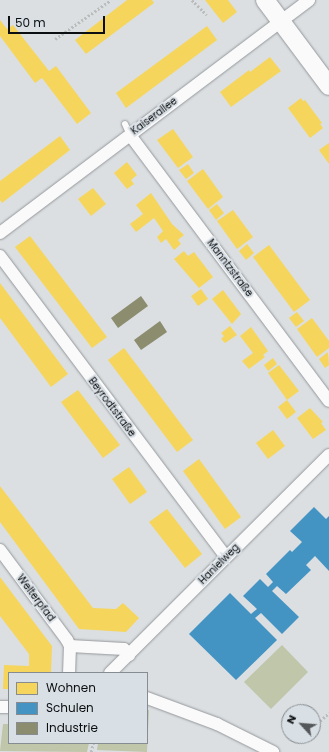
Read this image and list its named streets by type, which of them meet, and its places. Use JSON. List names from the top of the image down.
{
  "streets": {
    "street": [
      "Kaiserallee",
      "Manntzstraße",
      "Beyrodtstraße",
      "Hanielweg",
      "Welterpfad"
    ]
  },
  "crossings": [
    ["Kaiserallee", "Manntzstraße"],
    ["Beyrodtstraße", "Hanielweg"]
  ],
  "legend": ["Wohnen", "Schulen", "Industrie"],
  "scale_bar": "50 m",
  "north": "top left"
}
